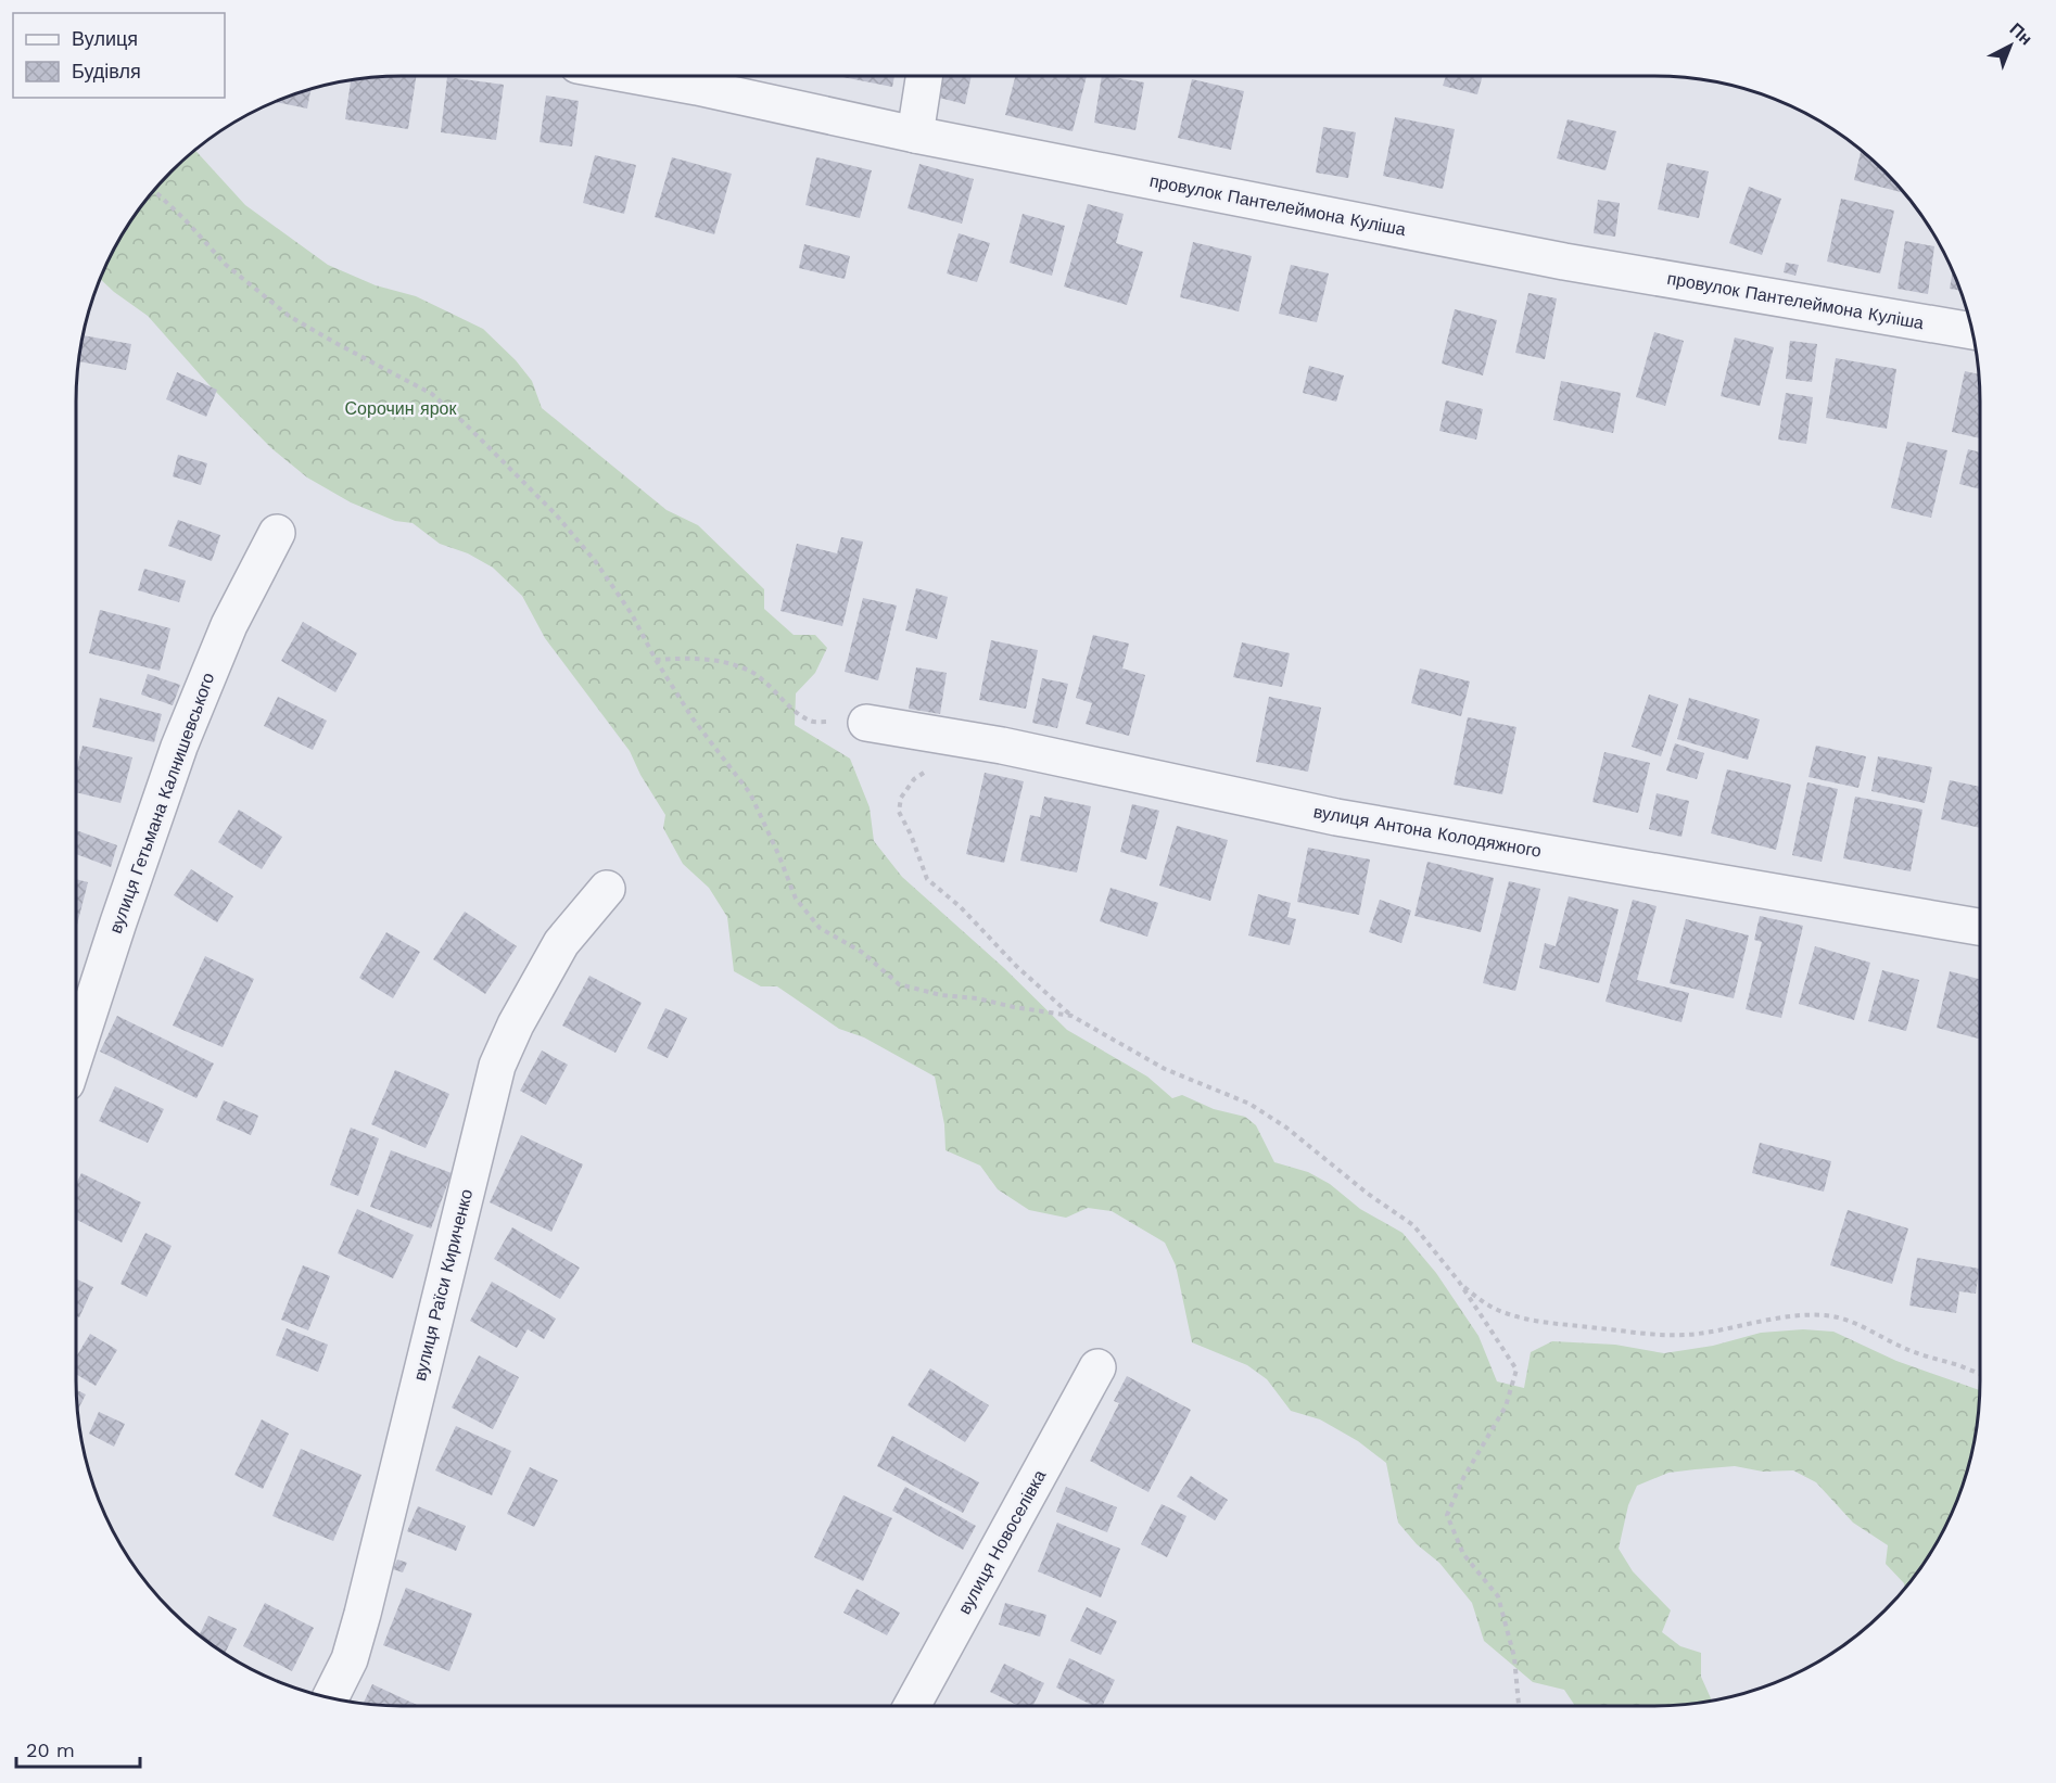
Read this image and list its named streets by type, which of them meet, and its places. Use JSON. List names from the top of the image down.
{
  "streets": {
    "street": [
      "провулок Пантелеймона Куліша",
      "вулиця Гетьмана Калнишевського",
      "вулиця Антона Колодяжного",
      "вулиця Раїси Кириченко",
      "вулиця Новоселівка"
    ]
  },
  "parks": ["Сорочин ярок"],
  "legend": ["Вулиця", "Будівля"],
  "scale_bar": "20 m",
  "north": "top right"
}
